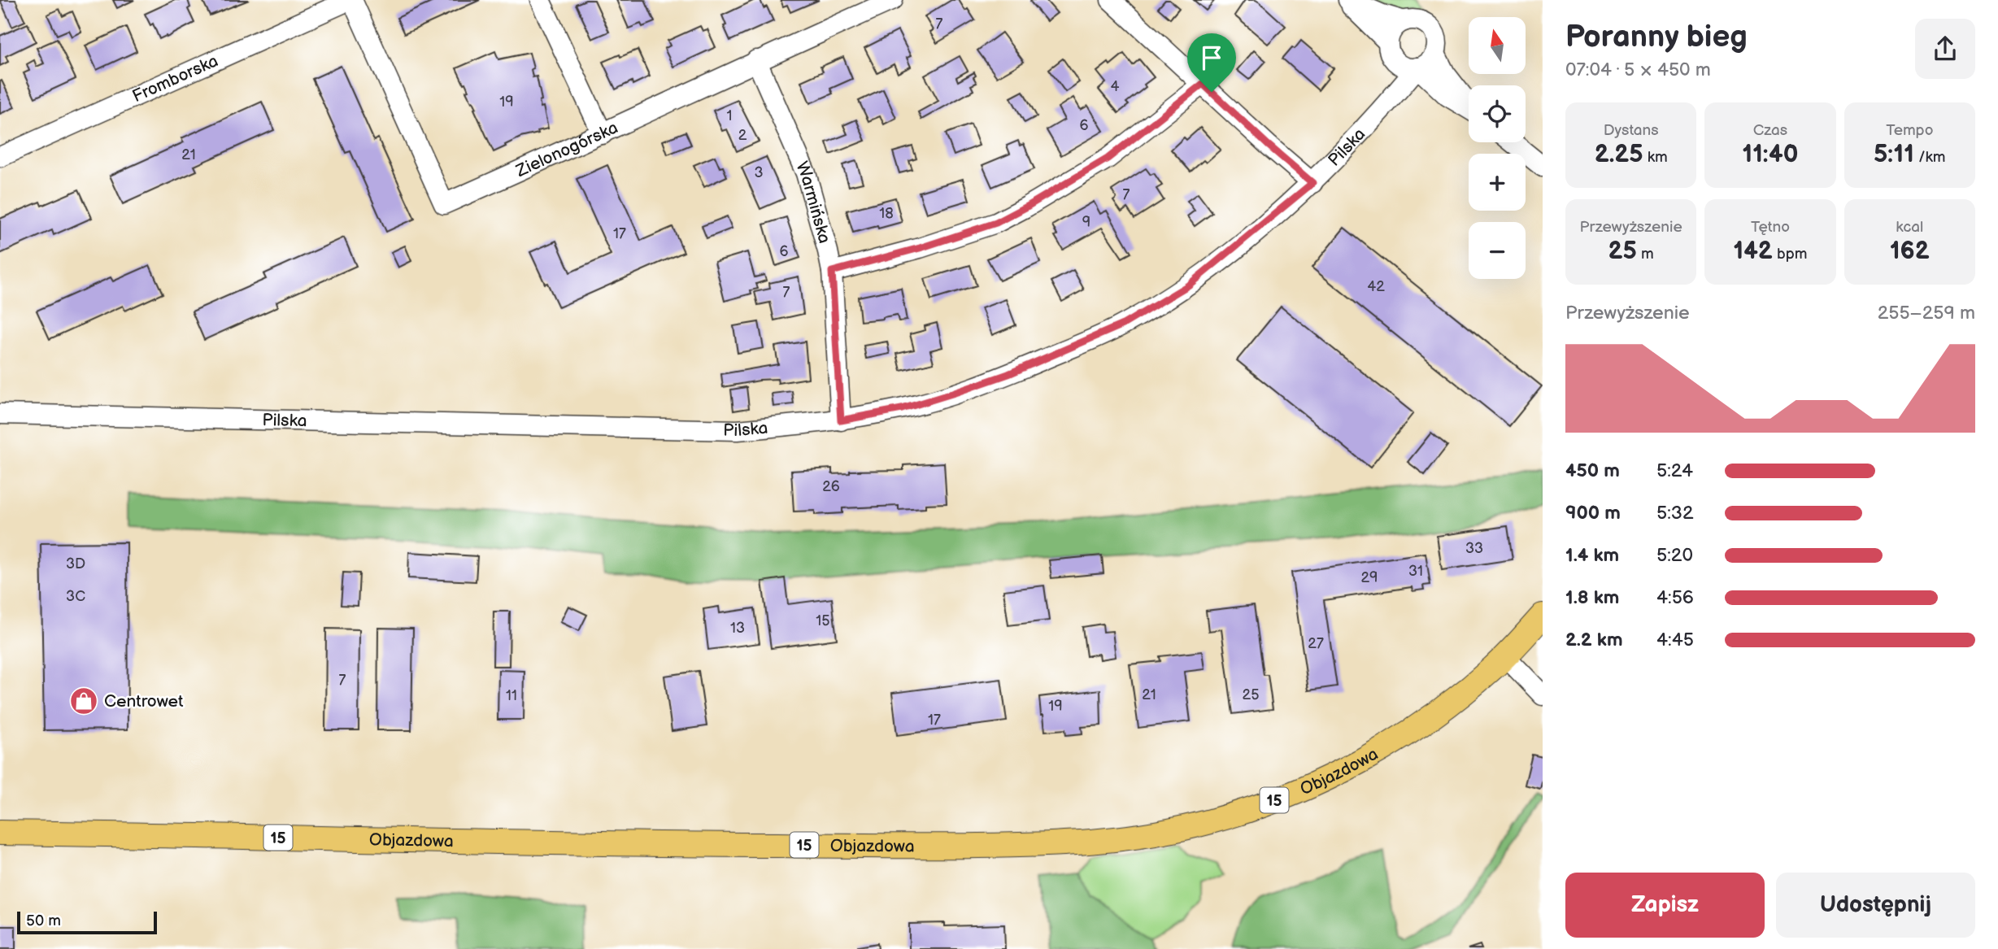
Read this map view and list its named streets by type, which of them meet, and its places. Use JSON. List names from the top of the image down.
{
  "streets": {
    "main road": ["Objazdowa", "15"],
    "street": [
      "Fromborska",
      "Pilska",
      "Zielonogórska",
      "Warmińska"
    ]
  },
  "crossings": [
    ["Fromborska", "Zielonogórska"],
    ["Pilska", "Warmińska"],
    ["Zielonogórska", "Warmińska"]
  ],
  "places": {
    "shop": ["Centrowet"]
  },
  "house_numbers": [
    "7",
    "4",
    "19",
    "1",
    "6",
    "2",
    "21",
    "3",
    "7",
    "18",
    "9",
    "17",
    "6",
    "42",
    "7",
    "26",
    "33",
    "3D",
    "31",
    "29",
    "3C",
    "15",
    "13",
    "27",
    "7",
    "21",
    "25",
    "11",
    "19",
    "17"
  ],
  "scale_bar": "50 m",
  "north": "top",
  "page": {
    "heading": ["Poranny bieg", "07:04 · 5 × 450 m"],
    "map_buttons": ["+", "−"],
    "stats": [
      ["Dystans", "2.25 km"],
      ["Czas", "11:40"],
      ["Tempo", "5:11 /km"],
      ["Przewyższenie", "25 m"],
      ["Tętno", "142 bpm"],
      ["kcal", "162"]
    ],
    "chart": ["Przewyższenie", "255–259 m"],
    "list": [
      {
        "name": "450 m",
        "note": "5:24"
      },
      {
        "name": "900 m",
        "note": "5:32"
      },
      {
        "name": "1.4 km",
        "note": "5:20"
      },
      {
        "name": "1.8 km",
        "note": "4:56"
      },
      {
        "name": "2.2 km",
        "note": "4:45"
      }
    ],
    "buttons": ["Zapisz", "Udostępnij"],
    "scale": "50 m"
  }
}
